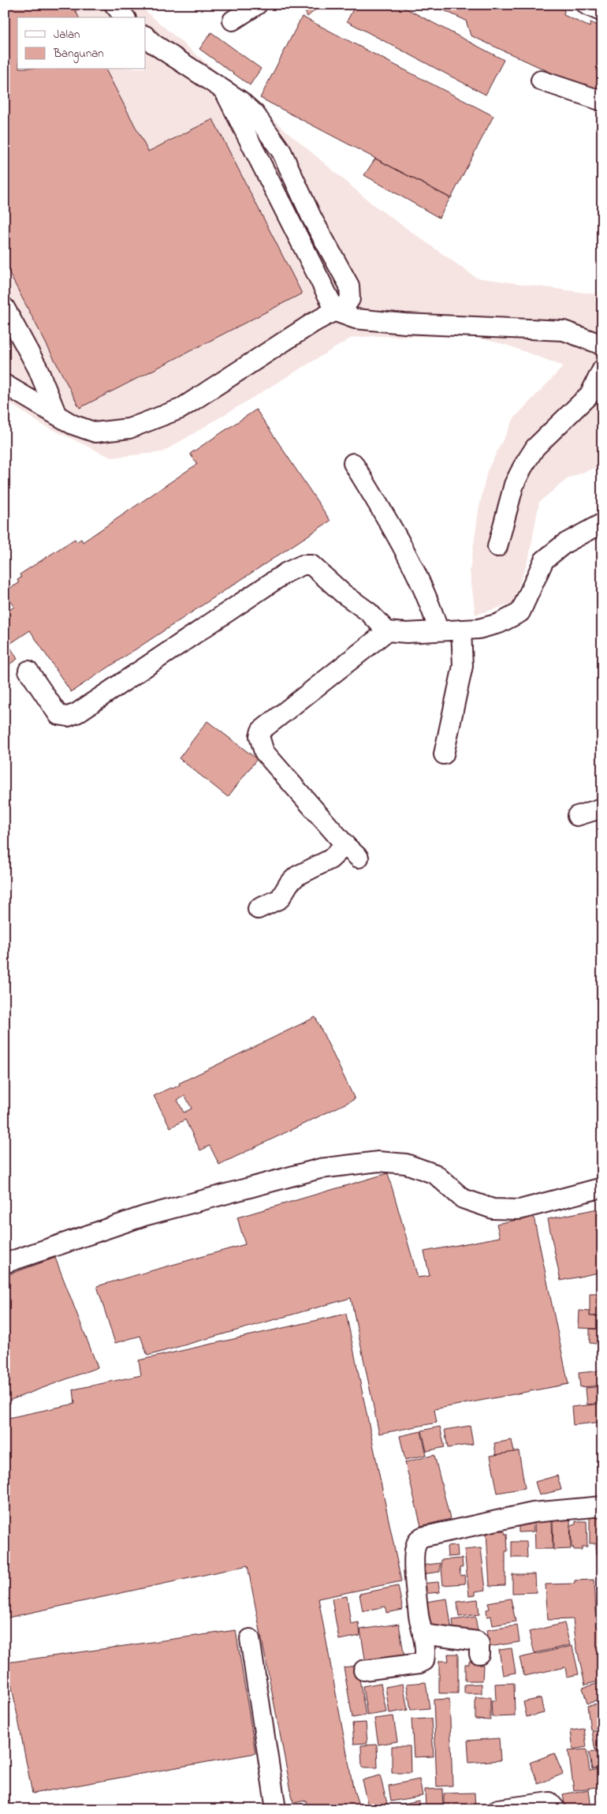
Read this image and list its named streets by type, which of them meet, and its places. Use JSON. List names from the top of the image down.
{
  "legend": ["Jalan", "Bangunan"]
}
